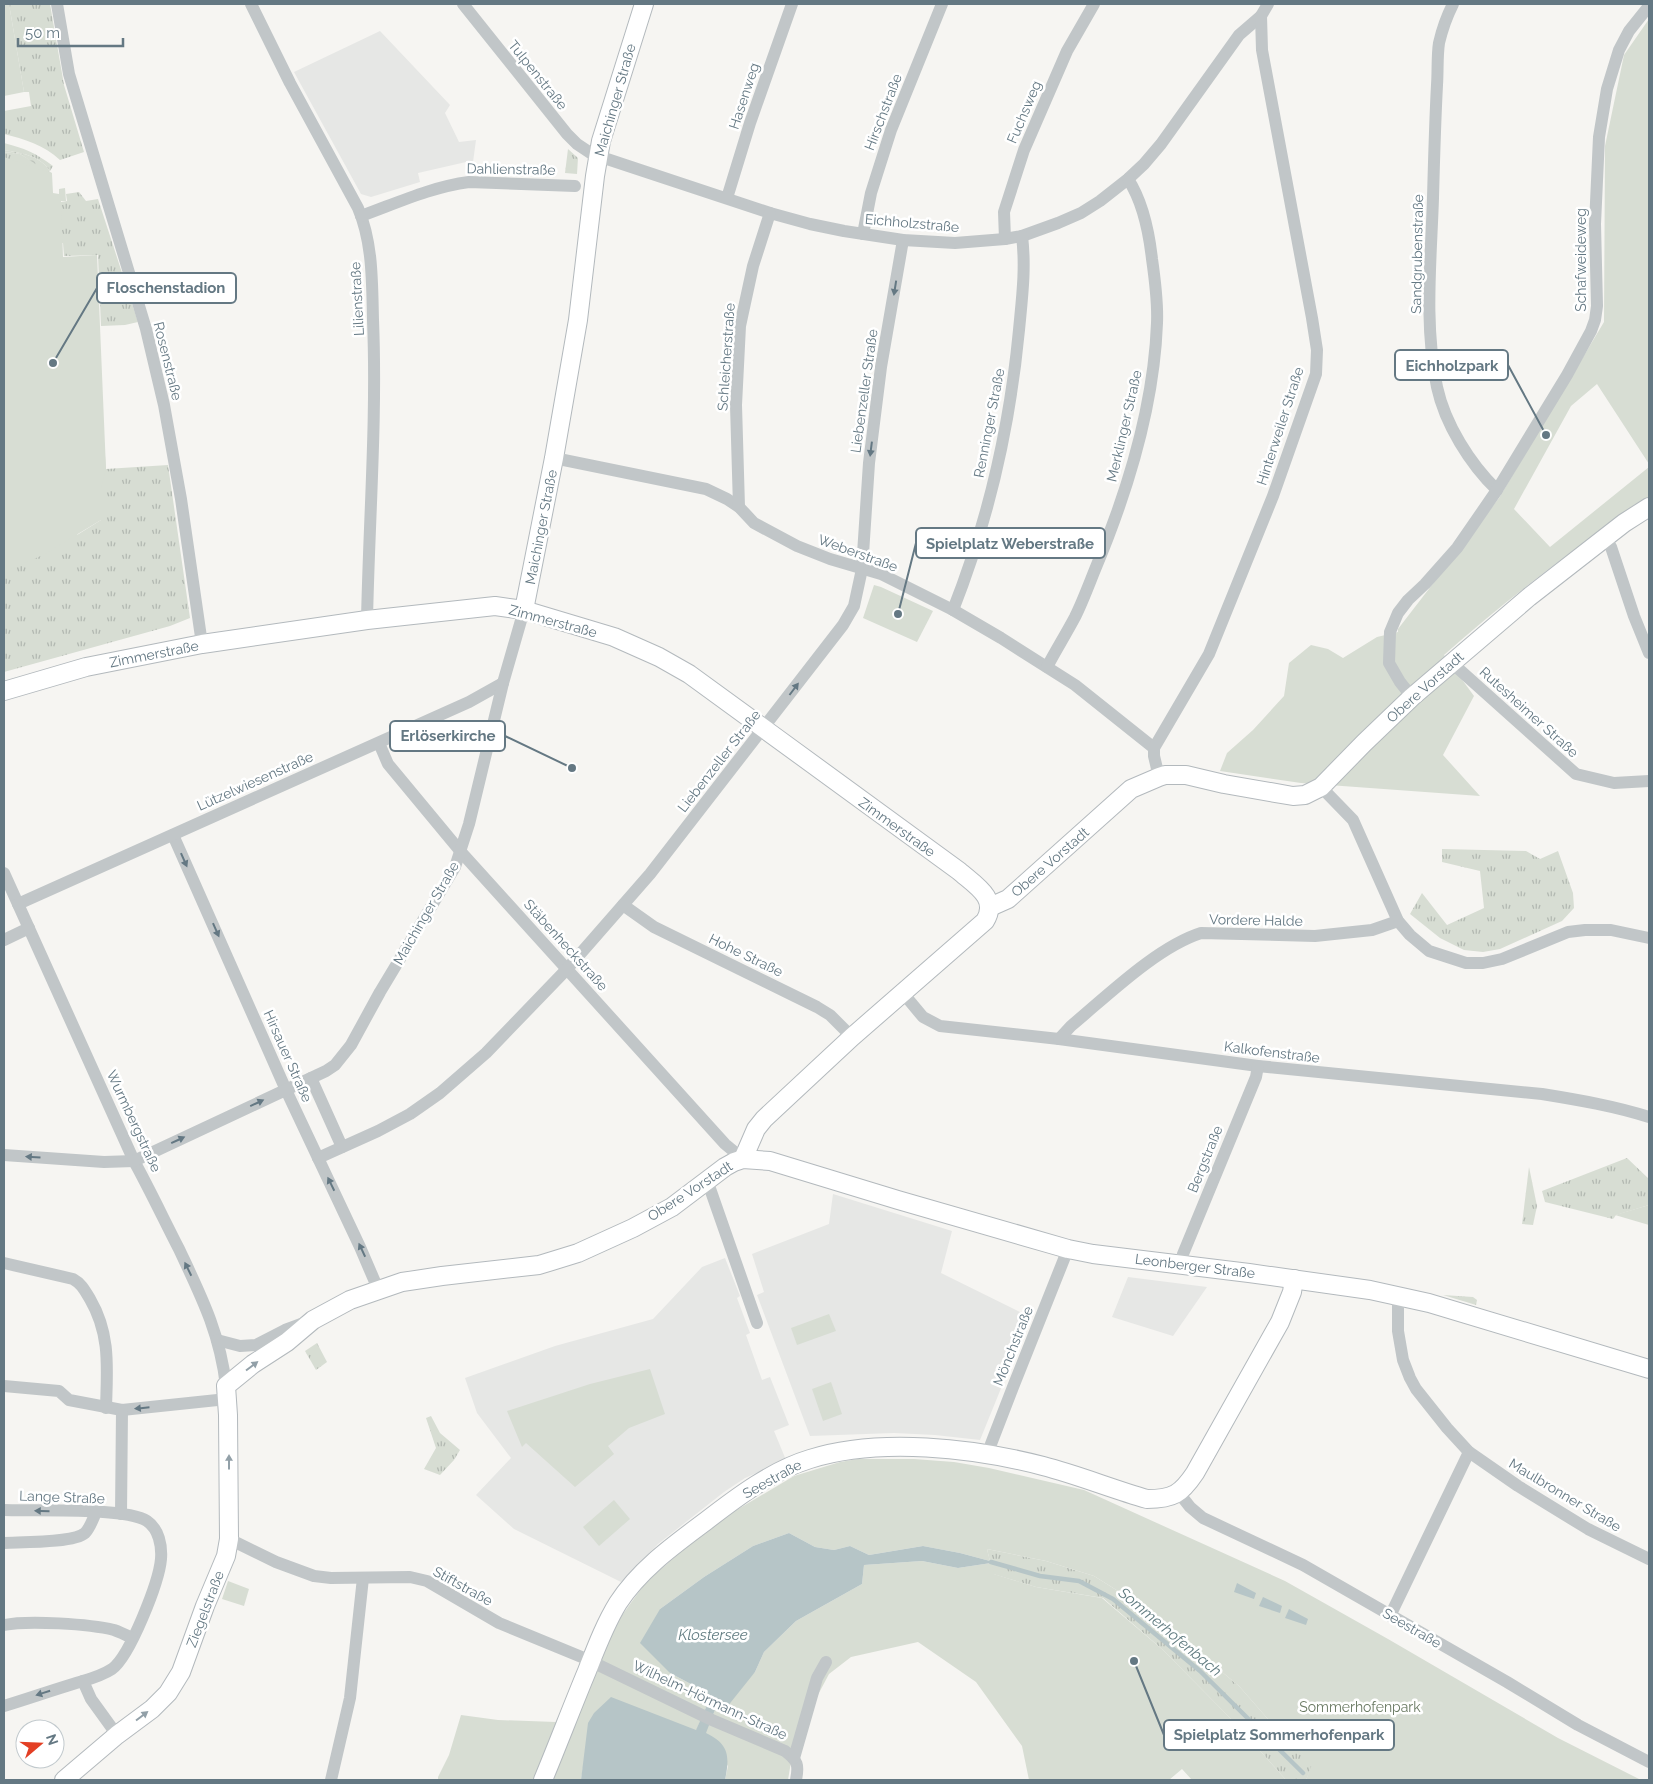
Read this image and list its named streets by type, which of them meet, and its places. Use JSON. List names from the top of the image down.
{
  "streets": {
    "main road": [
      "Maichinger Straße",
      "Zimmerstraße",
      "Obere Vorstadt",
      "Leonberger Straße",
      "Seestraße",
      "Ziegelstraße"
    ],
    "street": [
      "Tulpenstraße",
      "Hasenweg",
      "Hirschstraße",
      "Fuchsweg",
      "Dahlienstraße",
      "Eichholzstraße",
      "Sandgrubenstraße",
      "Schafweideweg",
      "Lilienstraße",
      "Schleicherstraße",
      "Rosenstraße",
      "Liebenzeller Straße",
      "Renninger Straße",
      "Merklinger Straße",
      "Hinterweiler Straße",
      "Weberstraße",
      "Rutesheimer Straße",
      "Lützelwiesenstraße",
      "Vordere Halde",
      "Stäbenheckstraße",
      "Hohe Straße",
      "Kalkofenstraße",
      "Hirsauer Straße",
      "Wurmbergstraße",
      "Bergstraße",
      "Mönchstraße",
      "Maulbronner Straße",
      "Lange Straße",
      "Stiftstraße",
      "Wilhelm-Hörmann-Straße"
    ]
  },
  "crossings": [
    ["Tulpenstraße", "Maichinger Straße"],
    ["Tulpenstraße", "Eichholzstraße"],
    ["Hasenweg", "Eichholzstraße"],
    ["Maichinger Straße", "Eichholzstraße"],
    ["Maichinger Straße", "Weberstraße"],
    ["Maichinger Straße", "Zimmerstraße"],
    ["Maichinger Straße", "Lützelwiesenstraße"],
    ["Maichinger Straße", "Stäbenheckstraße"],
    ["Maichinger Straße", "Hirsauer Straße"],
    ["Maichinger Straße", "Wurmbergstraße"],
    ["Hirschstraße", "Eichholzstraße"],
    ["Fuchsweg", "Eichholzstraße"],
    ["Dahlienstraße", "Lilienstraße"],
    ["Eichholzstraße", "Schleicherstraße"],
    ["Eichholzstraße", "Liebenzeller Straße"],
    ["Eichholzstraße", "Renninger Straße"],
    ["Eichholzstraße", "Merklinger Straße"],
    ["Eichholzstraße", "Hinterweiler Straße"],
    ["Sandgrubenstraße", "Schafweideweg"],
    ["Schafweideweg", "Obere Vorstadt"],
    ["Lilienstraße", "Zimmerstraße"],
    ["Schleicherstraße", "Weberstraße"],
    ["Rosenstraße", "Zimmerstraße"],
    ["Liebenzeller Straße", "Weberstraße"],
    ["Liebenzeller Straße", "Zimmerstraße"],
    ["Liebenzeller Straße", "Stäbenheckstraße"],
    ["Liebenzeller Straße", "Hohe Straße"],
    ["Liebenzeller Straße", "Hirsauer Straße"],
    ["Renninger Straße", "Weberstraße"],
    ["Merklinger Straße", "Weberstraße"],
    ["Hinterweiler Straße", "Weberstraße"],
    ["Zimmerstraße", "Obere Vorstadt"],
    ["Obere Vorstadt", "Rutesheimer Straße"],
    ["Obere Vorstadt", "Stäbenheckstraße"],
    ["Obere Vorstadt", "Hohe Straße"],
    ["Obere Vorstadt", "Kalkofenstraße"],
    ["Obere Vorstadt", "Hirsauer Straße"],
    ["Obere Vorstadt", "Wurmbergstraße"],
    ["Obere Vorstadt", "Leonberger Straße"],
    ["Obere Vorstadt", "Ziegelstraße"],
    ["Lützelwiesenstraße", "Stäbenheckstraße"],
    ["Lützelwiesenstraße", "Hirsauer Straße"],
    ["Lützelwiesenstraße", "Wurmbergstraße"],
    ["Vordere Halde", "Kalkofenstraße"],
    ["Stäbenheckstraße", "Leonberger Straße"],
    ["Kalkofenstraße", "Bergstraße"],
    ["Wurmbergstraße", "Ziegelstraße"],
    ["Bergstraße", "Leonberger Straße"],
    ["Leonberger Straße", "Mönchstraße"],
    ["Leonberger Straße", "Maulbronner Straße"],
    ["Mönchstraße", "Seestraße"],
    ["Seestraße", "Stiftstraße"],
    ["Seestraße", "Wilhelm-Hörmann-Straße"],
    ["Stiftstraße", "Ziegelstraße"],
    ["Stiftstraße", "Wilhelm-Hörmann-Straße"]
  ],
  "one_way": ["Ziegelstraße"],
  "water": ["Sommerhofenbach", "Klostersee"],
  "parks": ["Sommerhofenpark"],
  "places": [
    "Floschenstadion",
    "Eichholzpark",
    "Spielplatz Weberstraße",
    "Erlöserkirche",
    "Spielplatz Sommerhofenpark"
  ],
  "scale_bar": "50 m",
  "north": "right"
}
